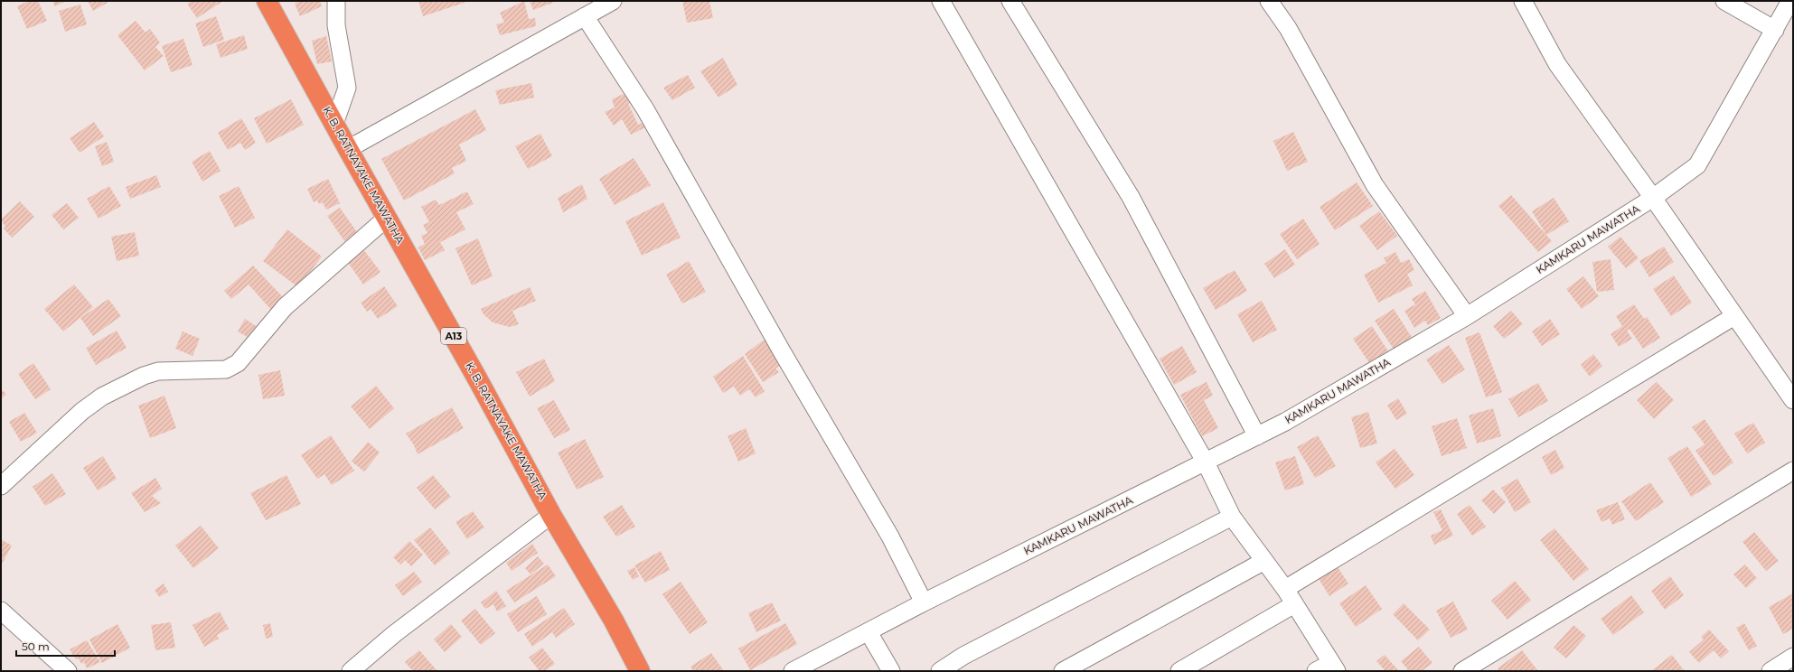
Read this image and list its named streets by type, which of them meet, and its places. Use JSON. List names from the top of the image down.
{
  "streets": {
    "highway": ["K. B. RATNAYAKE MAWATHA", "A13"],
    "street": ["KAMKARU MAWATHA"]
  },
  "scale_bar": "50 m"
}
